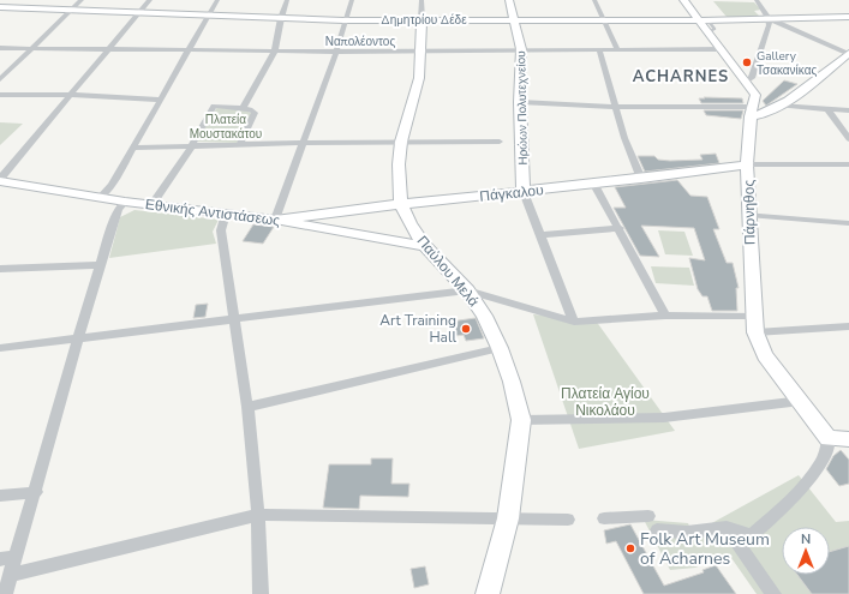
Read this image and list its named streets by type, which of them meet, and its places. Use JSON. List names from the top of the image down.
{
  "streets": {
    "street": [
      "Δημητρίου Δέδε",
      "Ναπολέοντος",
      "Ηρώων Πολυτεχνείου",
      "Πάγκαλου",
      "Εθνικής Αντιστάσεως",
      "Πάρνηθος",
      "Παύλου Μελά"
    ]
  },
  "crossings": [
    ["Δημητρίου Δέδε", "Ηρώων Πολυτεχνείου"],
    ["Δημητρίου Δέδε", "Πάρνηθος"],
    ["Δημητρίου Δέδε", "Παύλου Μελά"],
    ["Ναπολέοντος", "Ηρώων Πολυτεχνείου"],
    ["Ναπολέοντος", "Πάρνηθος"],
    ["Ναπολέοντος", "Παύλου Μελά"],
    ["Ηρώων Πολυτεχνείου", "Πάγκαλου"],
    ["Πάγκαλου", "Εθνικής Αντιστάσεως"],
    ["Πάγκαλου", "Πάρνηθος"],
    ["Πάγκαλου", "Παύλου Μελά"],
    ["Εθνικής Αντιστάσεως", "Παύλου Μελά"]
  ],
  "districts": ["ACHARNES"],
  "parks": ["Πλατεία Μουστακάτου", "Πλατεία Αγίου Νικολάου"],
  "places": ["Gallery Τσακανίκας", "Art Training Hall", "Folk Art Museum of Acharnes"],
  "north": "top"
}
